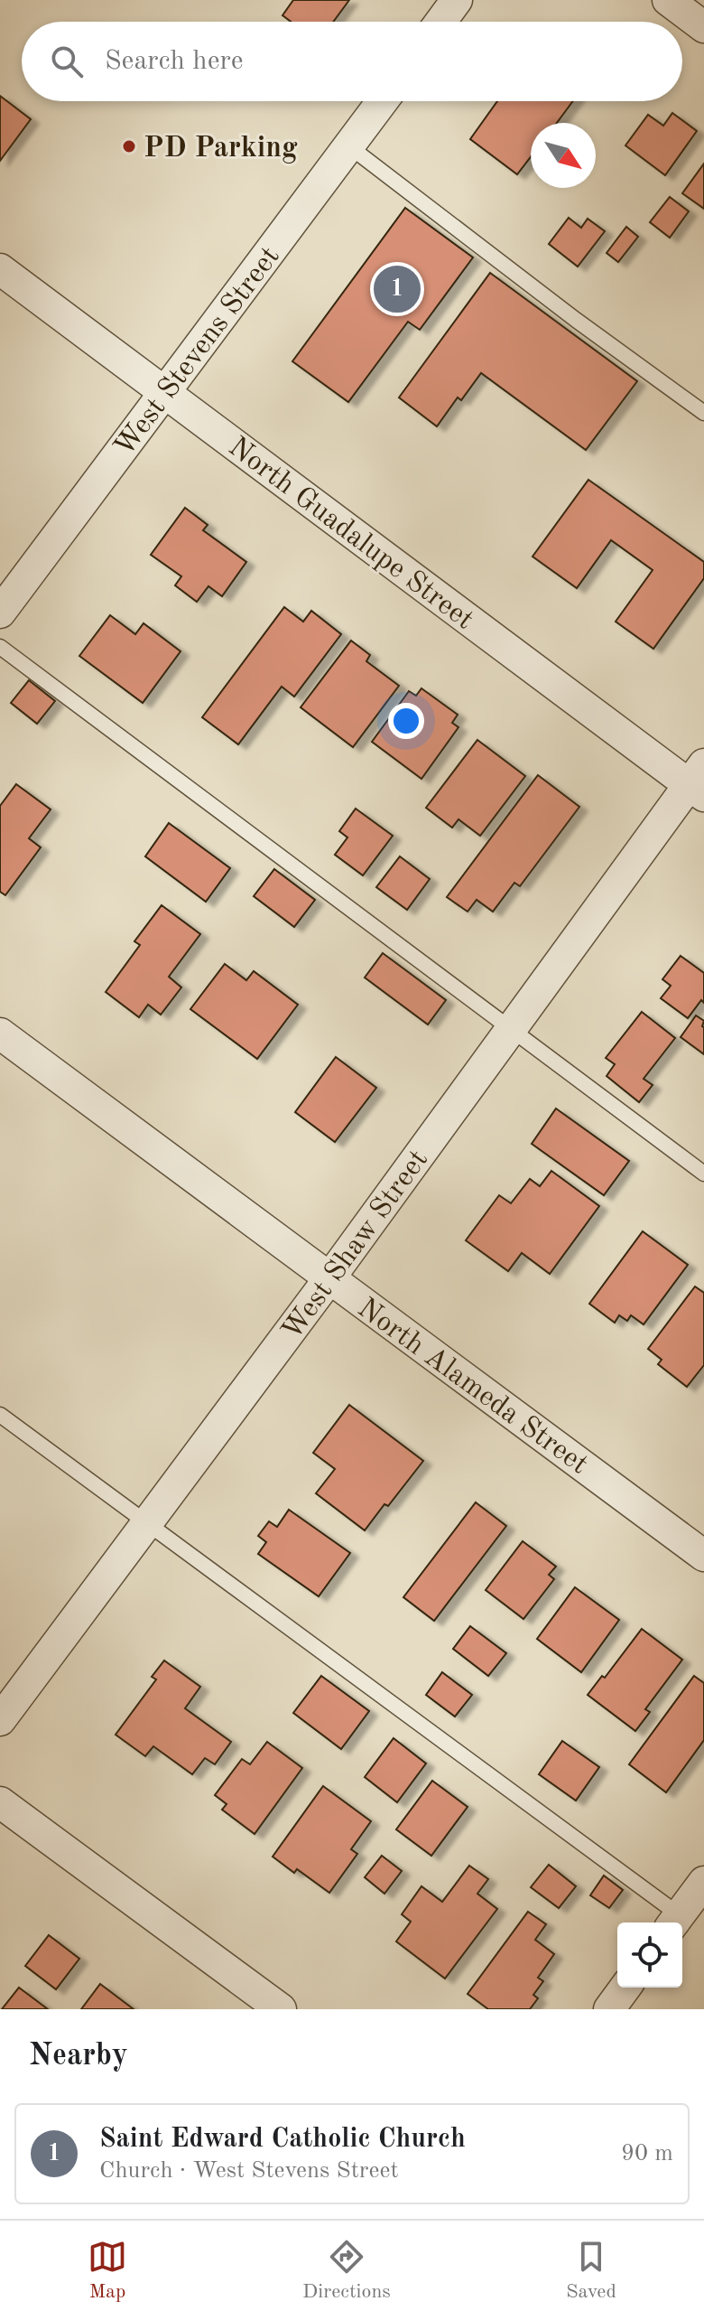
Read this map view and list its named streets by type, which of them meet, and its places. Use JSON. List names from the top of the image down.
{
  "streets": {
    "street": [
      "West Stevens Street",
      "North Guadalupe Street",
      "West Shaw Street",
      "North Alameda Street"
    ]
  },
  "crossings": [
    ["West Stevens Street", "North Guadalupe Street"],
    ["North Guadalupe Street", "West Shaw Street"],
    ["West Shaw Street", "North Alameda Street"]
  ],
  "places": ["PD Parking"],
  "north": "bottom right",
  "page": {
    "search": "Search here",
    "pins": "1",
    "heading": "Nearby",
    "list": [
      {
        "mark": "1",
        "name": "Saint Edward Catholic Church",
        "note": "Church · West Stevens Street",
        "value": "90 m"
      }
    ],
    "nav": ["Map", "Directions", "Saved"]
  }
}
